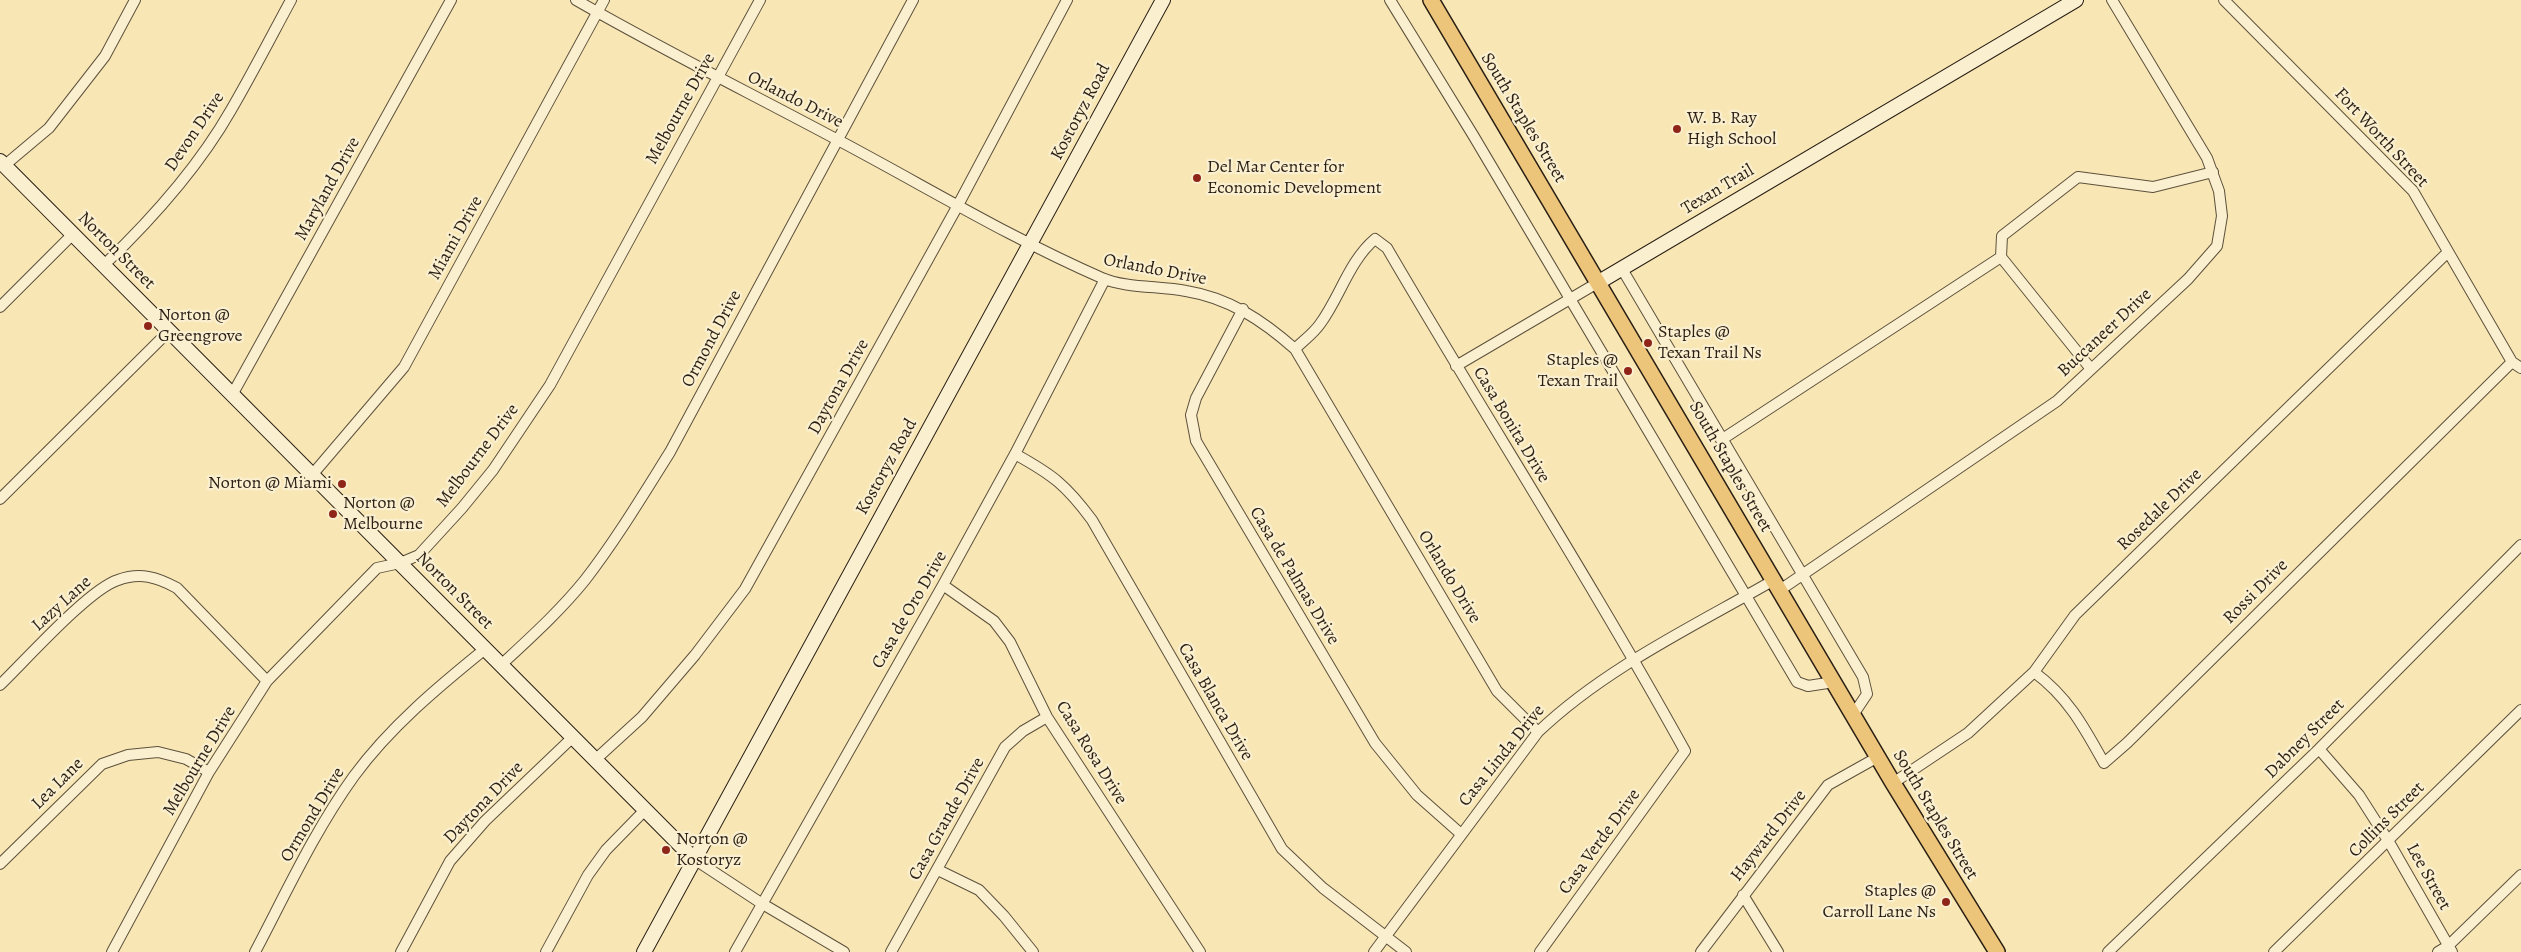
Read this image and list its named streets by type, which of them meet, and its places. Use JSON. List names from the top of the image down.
{
  "streets": {
    "main road": ["South Staples Street"],
    "street": [
      "Orlando Drive",
      "Melbourne Drive",
      "Kostoryz Road",
      "Devon Drive",
      "Fort Worth Street",
      "Maryland Drive",
      "Texan Trail",
      "Miami Drive",
      "Norton Street",
      "Buccaneer Drive",
      "Ormond Drive",
      "Daytona Drive",
      "Casa Bonita Drive",
      "Rosedale Drive",
      "Casa de Palmas Drive",
      "Rossi Drive",
      "Lazy Lane",
      "Casa de Oro Drive",
      "Casa Blanca Drive",
      "Dabney Street",
      "Casa Rosa Drive",
      "Casa Linda Drive",
      "Lea Lane",
      "Casa Grande Drive",
      "Collins Street",
      "Hayward Drive",
      "Casa Verde Drive",
      "Lee Street"
    ]
  },
  "crossings": [
    ["Orlando Drive", "Melbourne Drive"],
    ["Orlando Drive", "Kostoryz Road"],
    ["Orlando Drive", "Miami Drive"],
    ["Orlando Drive", "Ormond Drive"],
    ["Orlando Drive", "Daytona Drive"],
    ["Orlando Drive", "Casa Bonita Drive"],
    ["Orlando Drive", "Casa de Palmas Drive"],
    ["Orlando Drive", "Casa de Oro Drive"],
    ["Orlando Drive", "Casa Linda Drive"],
    ["Melbourne Drive", "Norton Street"],
    ["Melbourne Drive", "Lazy Lane"],
    ["Melbourne Drive", "Lea Lane"],
    ["Kostoryz Road", "Norton Street"],
    ["South Staples Street", "Texan Trail"],
    ["South Staples Street", "Buccaneer Drive"],
    ["South Staples Street", "Rosedale Drive"],
    ["South Staples Street", "Casa Linda Drive"],
    ["South Staples Street", "Hayward Drive"],
    ["Devon Drive", "Norton Street"],
    ["Fort Worth Street", "Rosedale Drive"],
    ["Fort Worth Street", "Rossi Drive"],
    ["Maryland Drive", "Norton Street"],
    ["Texan Trail", "Casa Bonita Drive"],
    ["Miami Drive", "Norton Street"],
    ["Norton Street", "Ormond Drive"],
    ["Norton Street", "Daytona Drive"],
    ["Norton Street", "Casa de Oro Drive"],
    ["Buccaneer Drive", "Casa Linda Drive"],
    ["Casa Bonita Drive", "Casa Linda Drive"],
    ["Casa Bonita Drive", "Casa Verde Drive"],
    ["Rosedale Drive", "Rossi Drive"],
    ["Casa de Palmas Drive", "Casa Linda Drive"],
    ["Casa de Oro Drive", "Casa Blanca Drive"],
    ["Casa de Oro Drive", "Casa Rosa Drive"],
    ["Casa Blanca Drive", "Casa Linda Drive"],
    ["Dabney Street", "Lee Street"],
    ["Casa Rosa Drive", "Casa Grande Drive"],
    ["Collins Street", "Lee Street"]
  ],
  "places": [
    "W. B. Ray High School",
    "Del Mar Center for Economic Development",
    "Norton @ Greengrove",
    "Staples @ Texan Trail Ns",
    "Staples @ Texan Trail",
    "Norton @ Miami",
    "Norton @ Melbourne",
    "Norton @ Kostoryz",
    "Staples @ Carroll Lane Ns"
  ]
}
